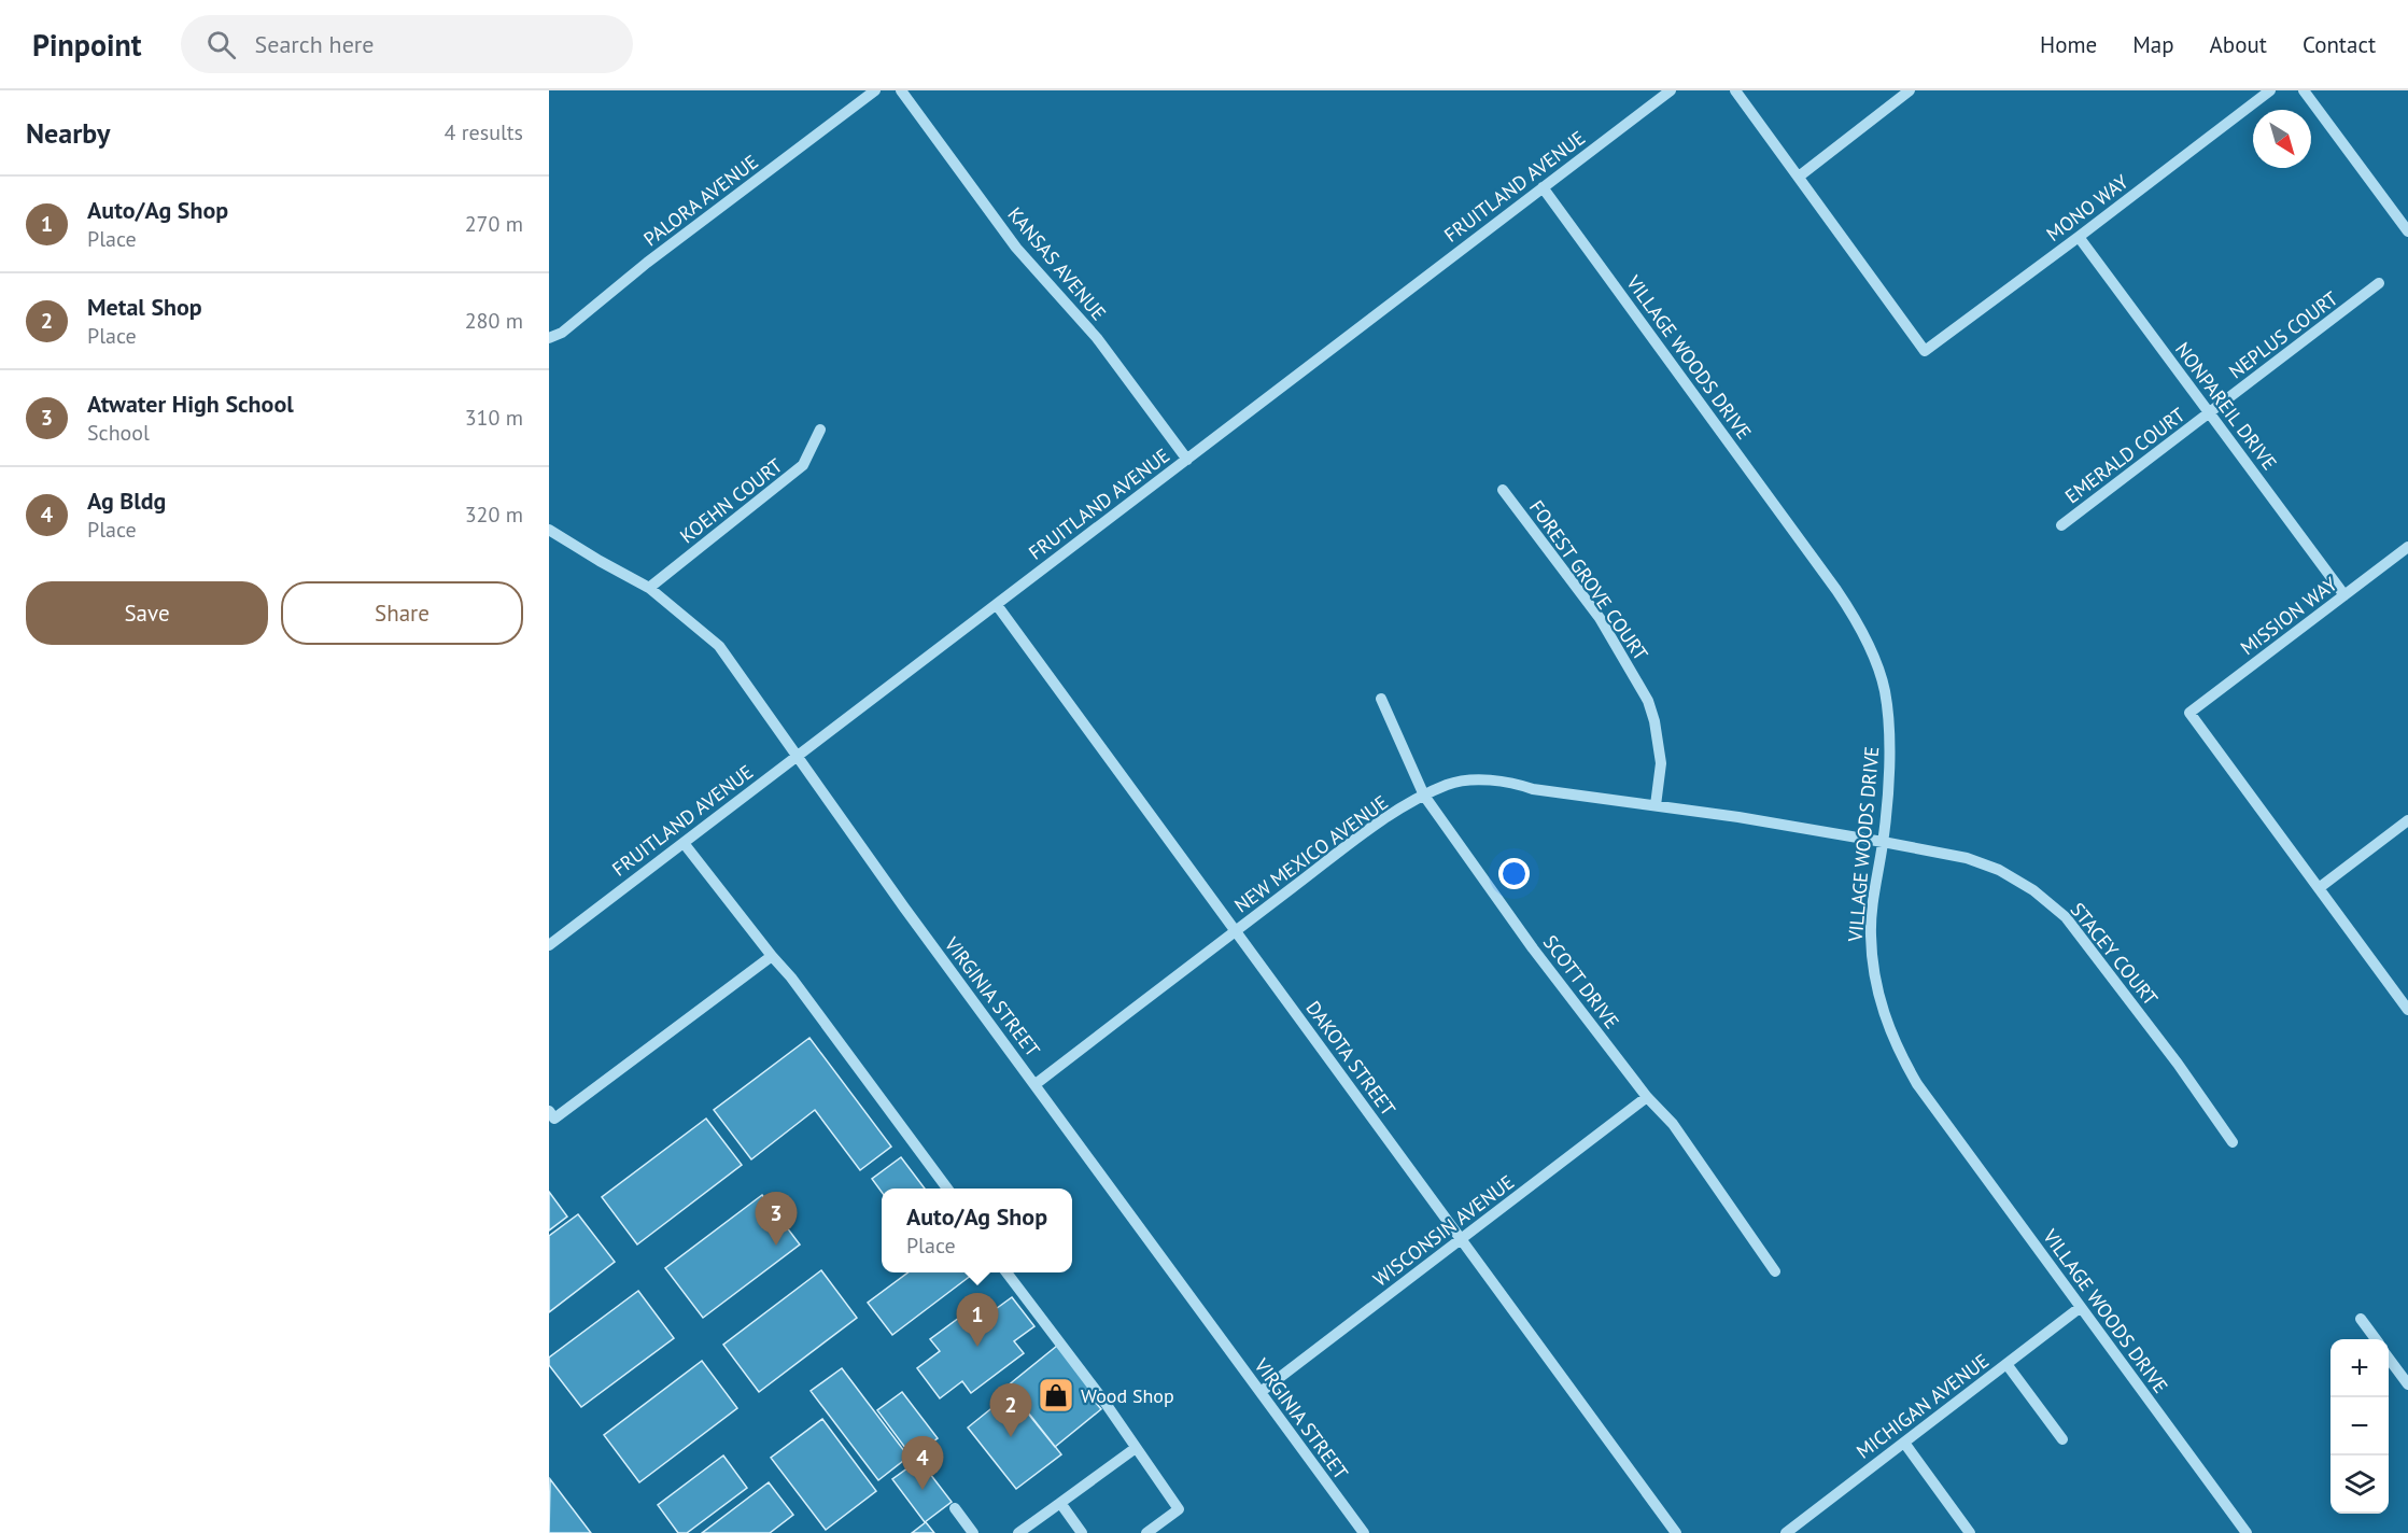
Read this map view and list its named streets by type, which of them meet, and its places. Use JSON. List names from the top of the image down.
{
  "streets": {
    "street": [
      "FRUITLAND AVENUE",
      "PALORA AVENUE",
      "MONO WAY",
      "KANSAS AVENUE",
      "NEPLUS COURT",
      "VILLAGE WOODS DRIVE",
      "NONPAREIL DRIVE",
      "EMERALD COURT",
      "KOEHN COURT",
      "FOREST GROVE COURT",
      "MISSION WAY",
      "NEW MEXICO AVENUE",
      "STACEY COURT",
      "SCOTT DRIVE",
      "VIRGINIA STREET",
      "DAKOTA STREET",
      "WISCONSIN AVENUE",
      "MICHIGAN AVENUE"
    ]
  },
  "crossings": [
    ["FRUITLAND AVENUE", "KANSAS AVENUE"],
    ["FRUITLAND AVENUE", "VILLAGE WOODS DRIVE"],
    ["FRUITLAND AVENUE", "VIRGINIA STREET"],
    ["FRUITLAND AVENUE", "DAKOTA STREET"],
    ["MONO WAY", "NONPAREIL DRIVE"],
    ["NEPLUS COURT", "NONPAREIL DRIVE"],
    ["NEPLUS COURT", "EMERALD COURT"],
    ["VILLAGE WOODS DRIVE", "NEW MEXICO AVENUE"],
    ["VILLAGE WOODS DRIVE", "STACEY COURT"],
    ["VILLAGE WOODS DRIVE", "MICHIGAN AVENUE"],
    ["NONPAREIL DRIVE", "EMERALD COURT"],
    ["NONPAREIL DRIVE", "MISSION WAY"],
    ["KOEHN COURT", "VIRGINIA STREET"],
    ["FOREST GROVE COURT", "NEW MEXICO AVENUE"],
    ["NEW MEXICO AVENUE", "STACEY COURT"],
    ["NEW MEXICO AVENUE", "SCOTT DRIVE"],
    ["NEW MEXICO AVENUE", "VIRGINIA STREET"],
    ["NEW MEXICO AVENUE", "DAKOTA STREET"],
    ["SCOTT DRIVE", "WISCONSIN AVENUE"],
    ["VIRGINIA STREET", "WISCONSIN AVENUE"],
    ["DAKOTA STREET", "WISCONSIN AVENUE"]
  ],
  "places": {
    "shop": ["Wood Shop"]
  },
  "north": "bottom right",
  "page": {
    "header": "Pinpoint",
    "search": "Search here",
    "nav": [
      "Home",
      "Map",
      "About",
      "Contact"
    ],
    "heading": ["Nearby", "4 results"],
    "list": [
      {
        "mark": "1",
        "name": "Auto/Ag Shop",
        "note": "Place",
        "value": "270 m"
      },
      {
        "mark": "2",
        "name": "Metal Shop",
        "note": "Place",
        "value": "280 m"
      },
      {
        "mark": "3",
        "name": "Atwater High School",
        "note": "School",
        "value": "310 m"
      },
      {
        "mark": "4",
        "name": "Ag Bldg",
        "note": "Place",
        "value": "320 m"
      }
    ],
    "buttons": ["Save", "Share"],
    "popup": ["Auto/Ag Shop", "Place"],
    "pins": [
      "3",
      "1",
      "2",
      "4"
    ],
    "map_buttons": ["+", "−"]
  }
}
